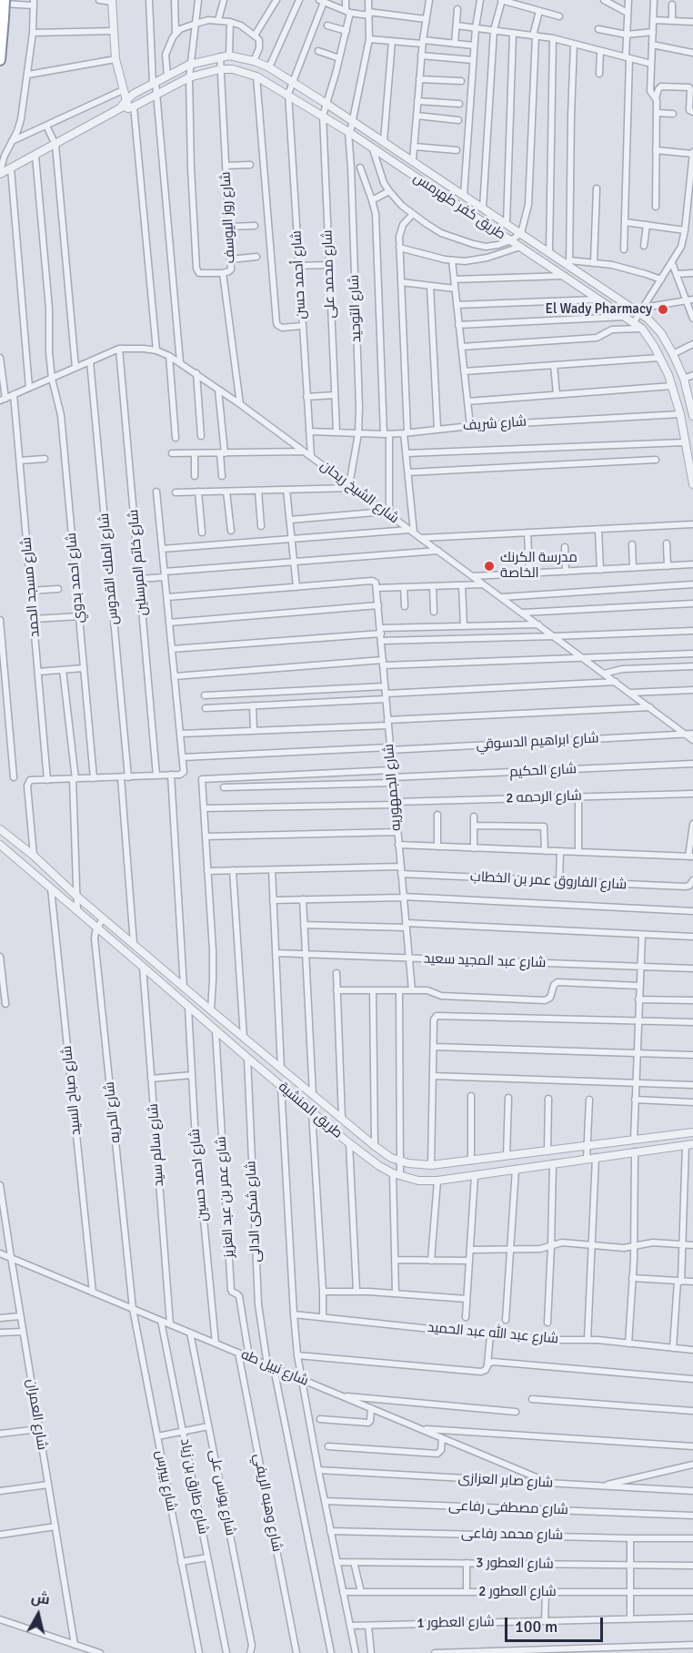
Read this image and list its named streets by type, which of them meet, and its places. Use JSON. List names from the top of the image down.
{
  "streets": {
    "street": [
      "طريق كفر طهرمس",
      "شارع روز اليوسف",
      "شارع محمد على",
      "شارع أحمد حسن",
      "شارع التوحيد",
      "شارع شريف",
      "شارع الشيخ ريحان",
      "شارع خاتم المرسلين",
      "شارع الملك القدوس",
      "شارع احمد بدوي",
      "شارع مسجد الحمد",
      "شارع ابراهيم الدسوقي",
      "شارع الحكيم",
      "شارع الجمهوريه",
      "شارع الرحمه 2",
      "شارع الفاروق عمر بن الخطاب",
      "شارع عبد المجيد سعيد",
      "شارع صباح السيد",
      "طريق المنشية",
      "شارع الحريه",
      "شارع سالم سيد",
      "شارع احمد حسين",
      "شارع عمر بن عبد العزيز",
      "شارع شكرى الدالى",
      "شارع عبد الله عبد الحميد",
      "شارع نبيل طه",
      "شارع العمران",
      "شارع بيبرس",
      "شارع صابر العزازى",
      "شارع طارق بن زياد",
      "شارع يونس على",
      "شارع وهبه الريفي",
      "شارع مصطفى رفاعى",
      "شارع محمد رفاعى",
      "شارع العطور 3",
      "شارع العطور 2",
      "شارع العطور 1"
    ]
  },
  "crossings": [
    ["طريق كفر طهرمس", "شارع روز اليوسف"],
    ["طريق كفر طهرمس", "شارع محمد على"],
    ["طريق كفر طهرمس", "شارع أحمد حسن"],
    ["طريق كفر طهرمس", "شارع التوحيد"],
    ["طريق كفر طهرمس", "شارع شريف"],
    ["طريق كفر طهرمس", "شارع احمد بدوي"],
    ["شارع روز اليوسف", "شارع الشيخ ريحان"],
    ["شارع محمد على", "شارع شريف"],
    ["شارع أحمد حسن", "شارع شريف"],
    ["شارع أحمد حسن", "شارع الشيخ ريحان"],
    ["شارع التوحيد", "شارع شريف"],
    ["شارع التوحيد", "شارع الشيخ ريحان"],
    ["شارع الشيخ ريحان", "شارع خاتم المرسلين"],
    ["شارع الشيخ ريحان", "شارع الملك القدوس"],
    ["شارع الشيخ ريحان", "شارع احمد بدوي"],
    ["شارع الشيخ ريحان", "شارع مسجد الحمد"],
    ["شارع الشيخ ريحان", "شارع ابراهيم الدسوقي"],
    ["شارع ابراهيم الدسوقي", "شارع الجمهوريه"],
    ["شارع الحكيم", "شارع الجمهوريه"],
    ["شارع الجمهوريه", "شارع الرحمه 2"],
    ["شارع الجمهوريه", "شارع الفاروق عمر بن الخطاب"],
    ["شارع الجمهوريه", "شارع عبد المجيد سعيد"],
    ["شارع صباح السيد", "طريق المنشية"],
    ["شارع صباح السيد", "شارع نبيل طه"],
    ["طريق المنشية", "شارع الحريه"],
    ["طريق المنشية", "شارع سالم سيد"],
    ["طريق المنشية", "شارع احمد حسين"],
    ["طريق المنشية", "شارع عمر بن عبد العزيز"],
    ["طريق المنشية", "شارع شكرى الدالى"],
    ["شارع الحريه", "شارع نبيل طه"],
    ["شارع الحريه", "شارع بيبرس"],
    ["شارع سالم سيد", "شارع نبيل طه"],
    ["شارع احمد حسين", "شارع نبيل طه"],
    ["شارع عمر بن عبد العزيز", "شارع نبيل طه"],
    ["شارع شكرى الدالى", "شارع نبيل طه"],
    ["شارع نبيل طه", "شارع العمران"],
    ["شارع نبيل طه", "شارع بيبرس"],
    ["شارع نبيل طه", "شارع صابر العزازى"],
    ["شارع نبيل طه", "شارع طارق بن زياد"],
    ["شارع نبيل طه", "شارع يونس على"],
    ["شارع نبيل طه", "شارع وهبه الريفي"]
  ],
  "places": ["El Wady Pharmacy", "مدرسة الكرنك الخاصة"],
  "scale_bar": "100 m",
  "north": "top"
}
